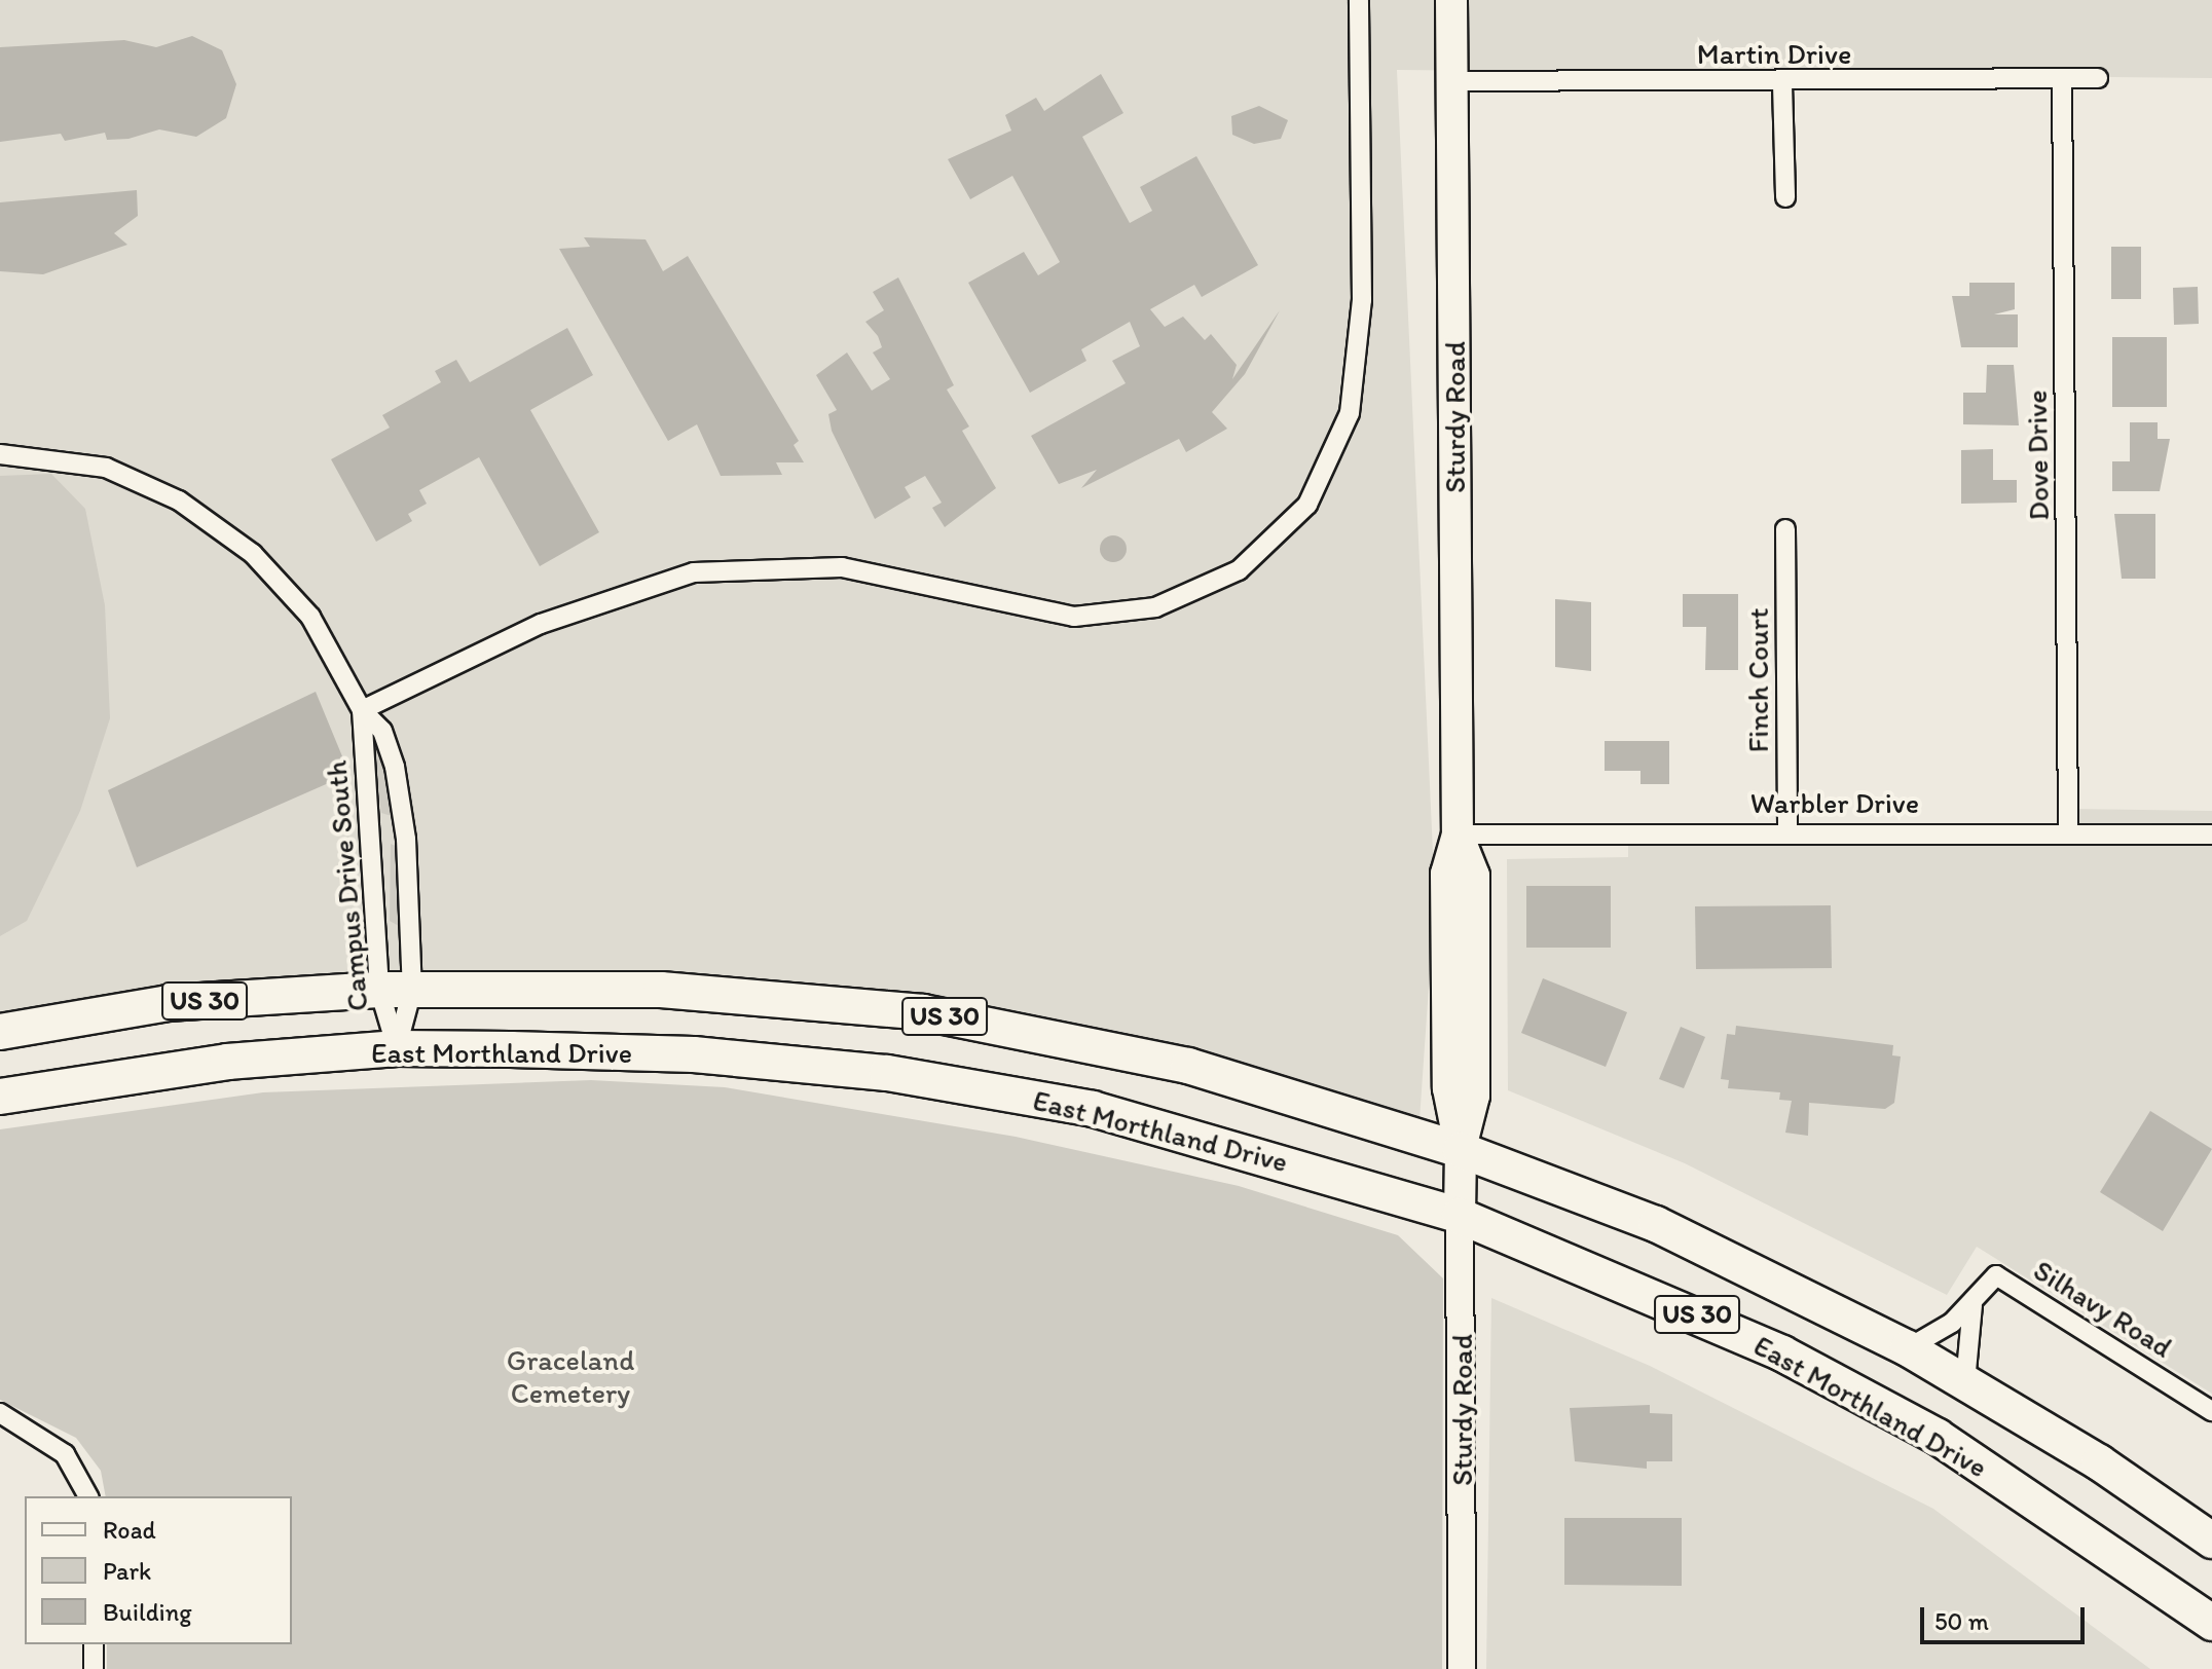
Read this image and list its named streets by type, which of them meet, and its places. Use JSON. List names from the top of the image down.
{
  "streets": {
    "highway": ["US 30", "East Morthland Drive"],
    "main road": ["Sturdy Road"],
    "street": [
      "Martin Drive",
      "Dove Drive",
      "Finch Court",
      "Warbler Drive",
      "Campus Drive South",
      "Silhavy Road"
    ]
  },
  "crossings": [
    ["Martin Drive", "Sturdy Road"],
    ["Martin Drive", "Dove Drive"],
    ["Sturdy Road", "Warbler Drive"],
    ["Sturdy Road", "US 30"],
    ["Sturdy Road", "East Morthland Drive"],
    ["Dove Drive", "Warbler Drive"],
    ["Finch Court", "Warbler Drive"],
    ["Campus Drive South", "US 30"],
    ["Campus Drive South", "East Morthland Drive"],
    ["US 30", "Silhavy Road"]
  ],
  "parks": ["Graceland Cemetery"],
  "legend": ["Road", "Park", "Building"],
  "scale_bar": "50 m"
}
